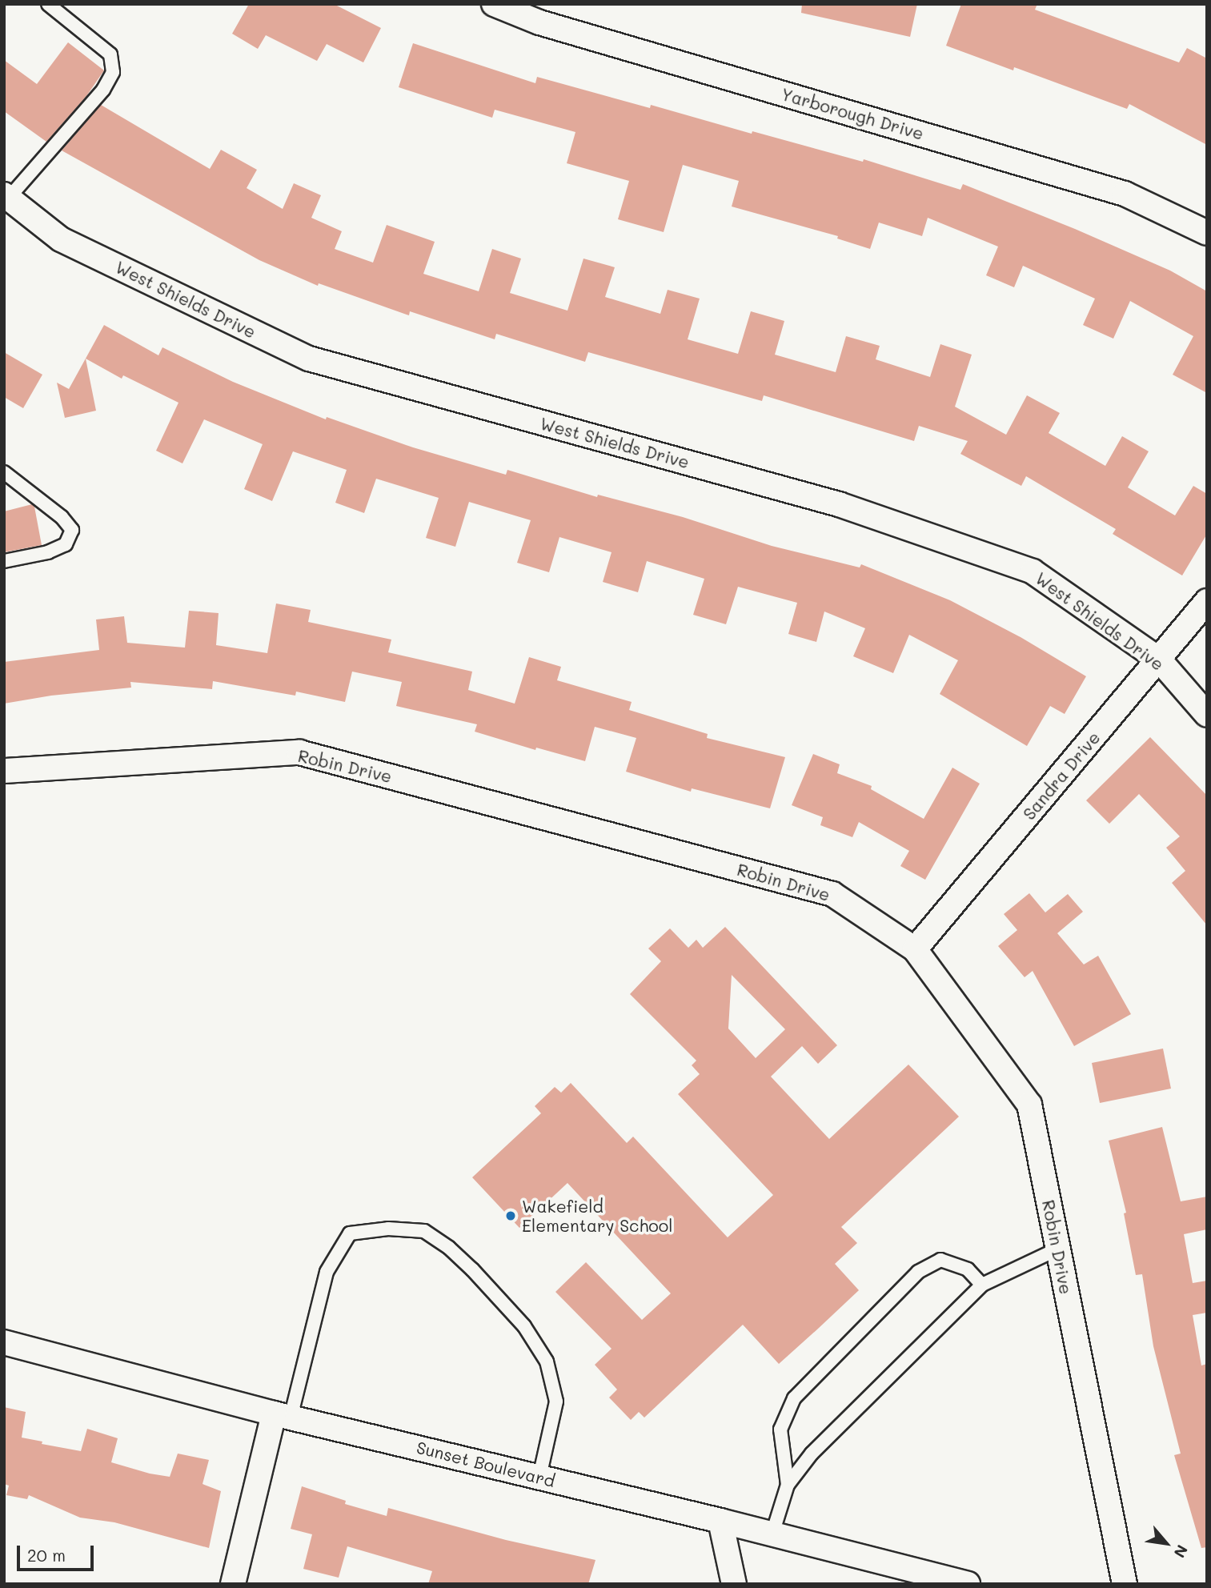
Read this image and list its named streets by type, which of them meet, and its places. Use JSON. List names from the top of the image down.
{
  "streets": {
    "street": [
      "Yarborough Drive",
      "West Shields Drive",
      "Robin Drive",
      "Sandra Drive",
      "Sunset Boulevard"
    ]
  },
  "crossings": [
    ["West Shields Drive", "Sandra Drive"],
    ["Robin Drive", "Sandra Drive"]
  ],
  "places": ["Wakefield Elementary School"],
  "scale_bar": "20 m",
  "north": "bottom right"
}
